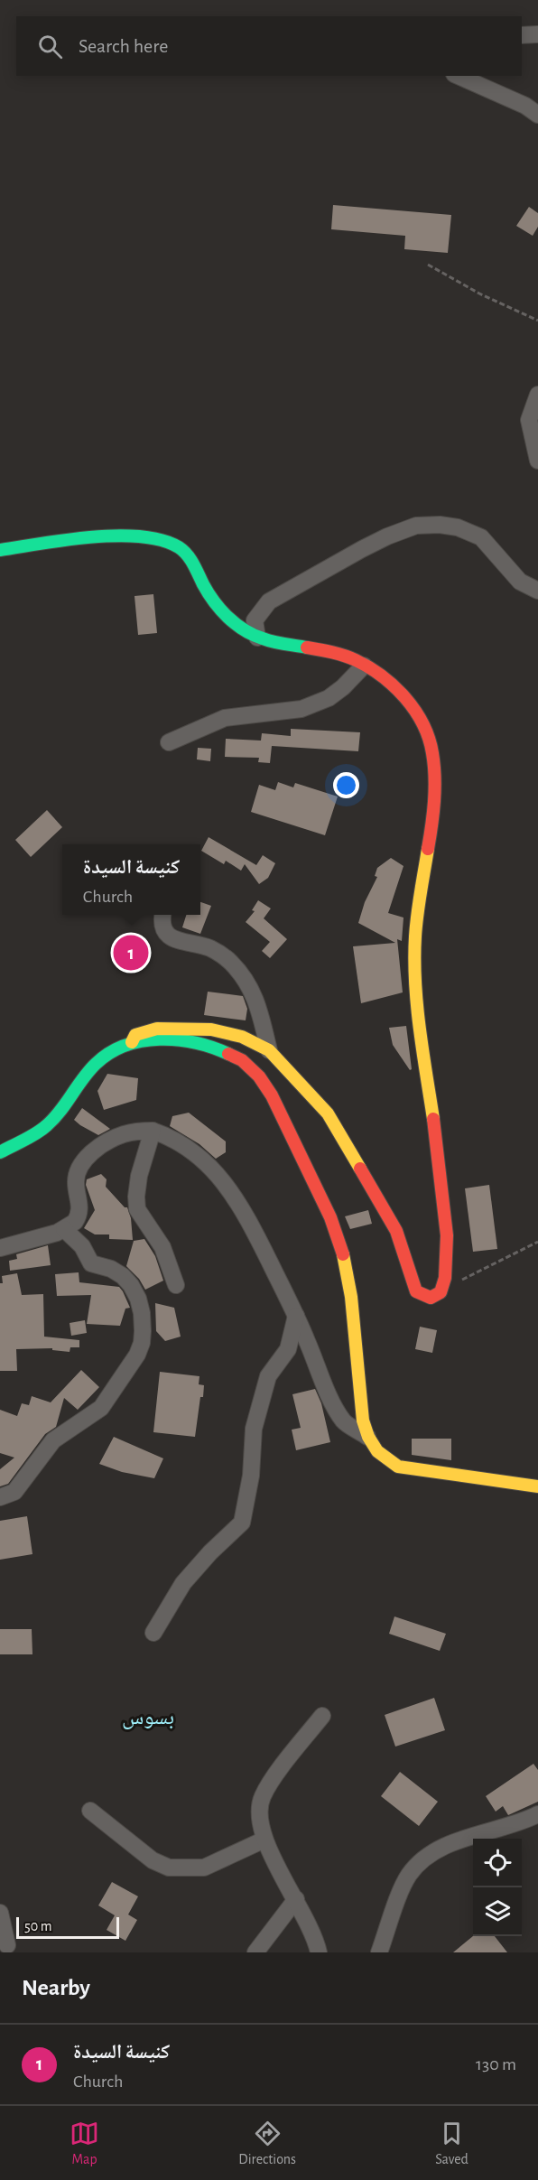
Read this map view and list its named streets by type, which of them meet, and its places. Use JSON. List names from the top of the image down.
{
  "districts": ["بسوس"],
  "scale_bar": "50 m",
  "page": {
    "search": "Search here",
    "popup": ["كنيسة السيدة", "Church"],
    "pins": "1",
    "scale": "50 m",
    "heading": "Nearby",
    "list": [
      {
        "mark": "1",
        "name": "كنيسة السيدة",
        "note": "Church",
        "value": "130 m"
      }
    ],
    "nav": ["Map", "Directions", "Saved"]
  }
}
